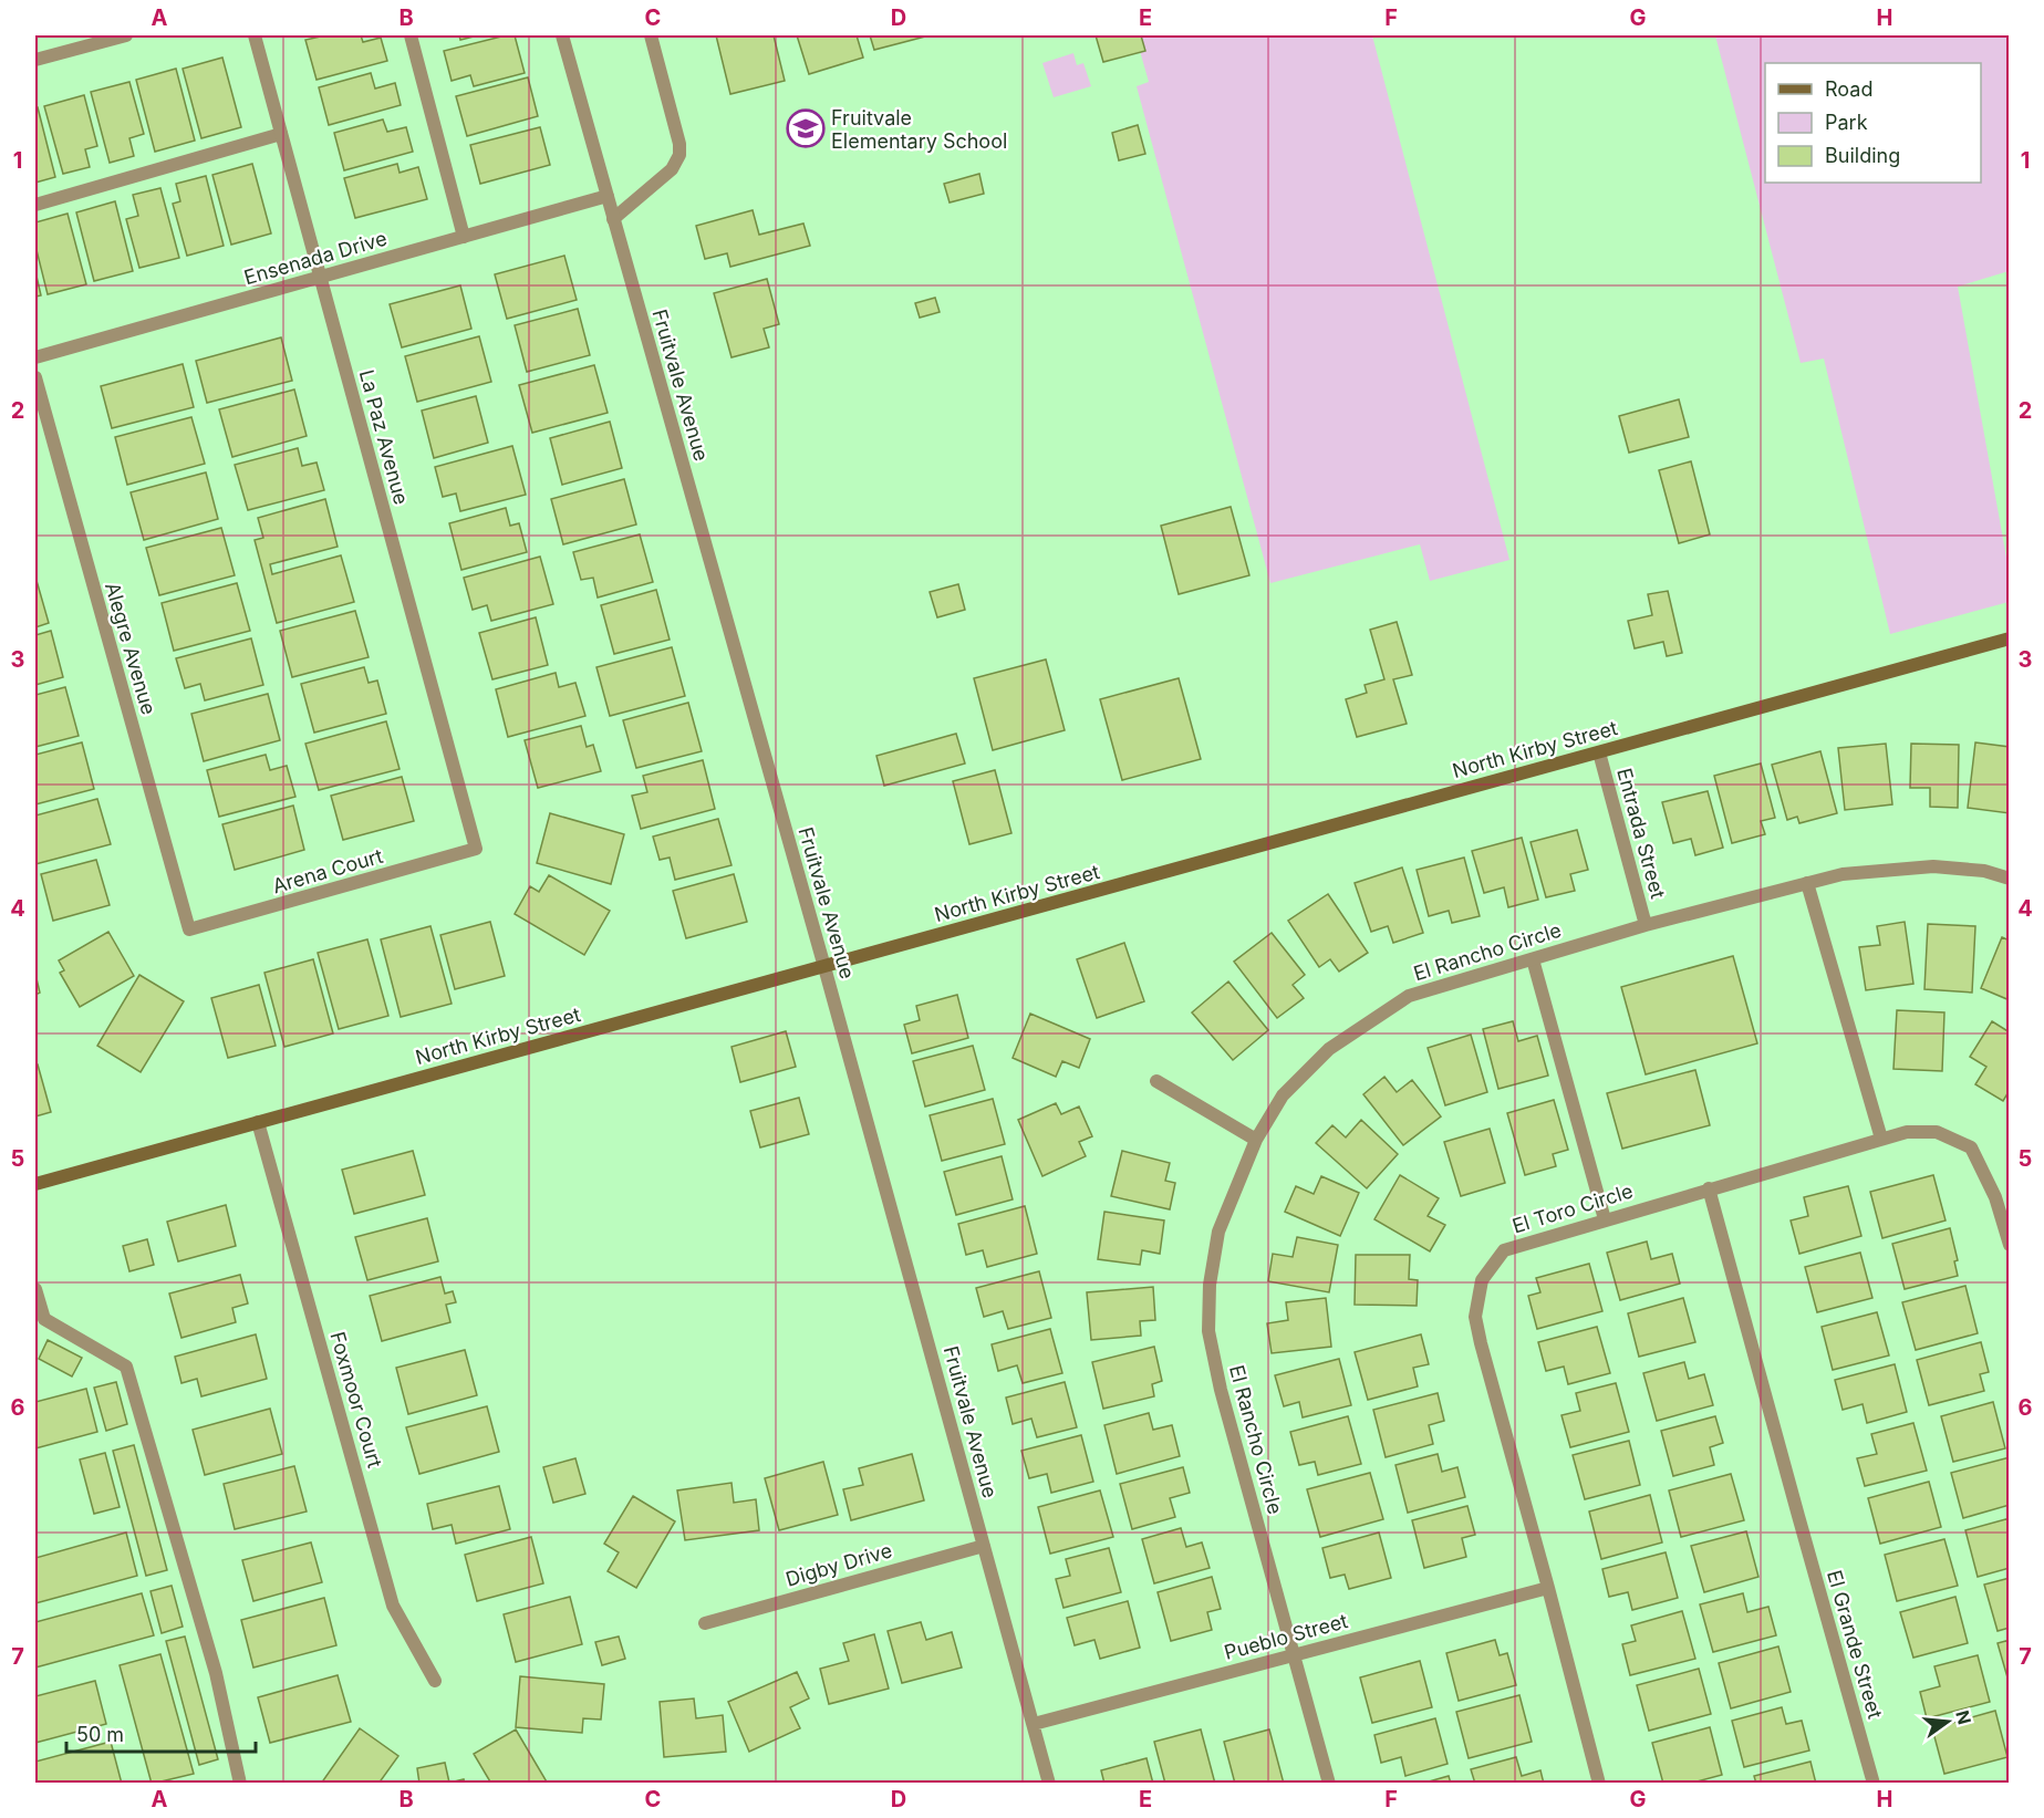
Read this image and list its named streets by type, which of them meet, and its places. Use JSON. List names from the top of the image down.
{
  "streets": {
    "street": [
      "Ensenada Drive",
      "Fruitvale Avenue",
      "La Paz Avenue",
      "Alegre Avenue",
      "North Kirby Street",
      "Entrada Street",
      "Arena Court",
      "El Rancho Circle",
      "El Toro Circle",
      "Foxmoor Court",
      "Digby Drive",
      "Pueblo Street",
      "El Grande Street"
    ]
  },
  "crossings": [
    ["Ensenada Drive", "Fruitvale Avenue"],
    ["Ensenada Drive", "La Paz Avenue"],
    ["Fruitvale Avenue", "North Kirby Street"],
    ["Fruitvale Avenue", "Digby Drive"],
    ["Fruitvale Avenue", "Pueblo Street"],
    ["La Paz Avenue", "Arena Court"],
    ["Alegre Avenue", "Arena Court"],
    ["North Kirby Street", "Entrada Street"],
    ["North Kirby Street", "Foxmoor Court"],
    ["Entrada Street", "El Rancho Circle"],
    ["El Rancho Circle", "Pueblo Street"],
    ["El Toro Circle", "Pueblo Street"],
    ["El Toro Circle", "El Grande Street"]
  ],
  "places": {
    "school or university": ["Fruitvale Elementary School"]
  },
  "legend": ["Road", "Park", "Building"],
  "scale_bar": "50 m",
  "north": "right",
  "grid": {
    "columns": [
      "A",
      "B",
      "C",
      "D",
      "E",
      "F",
      "G",
      "H"
    ],
    "rows": [
      "1",
      "2",
      "3",
      "4",
      "5",
      "6",
      "7"
    ]
  }
}
